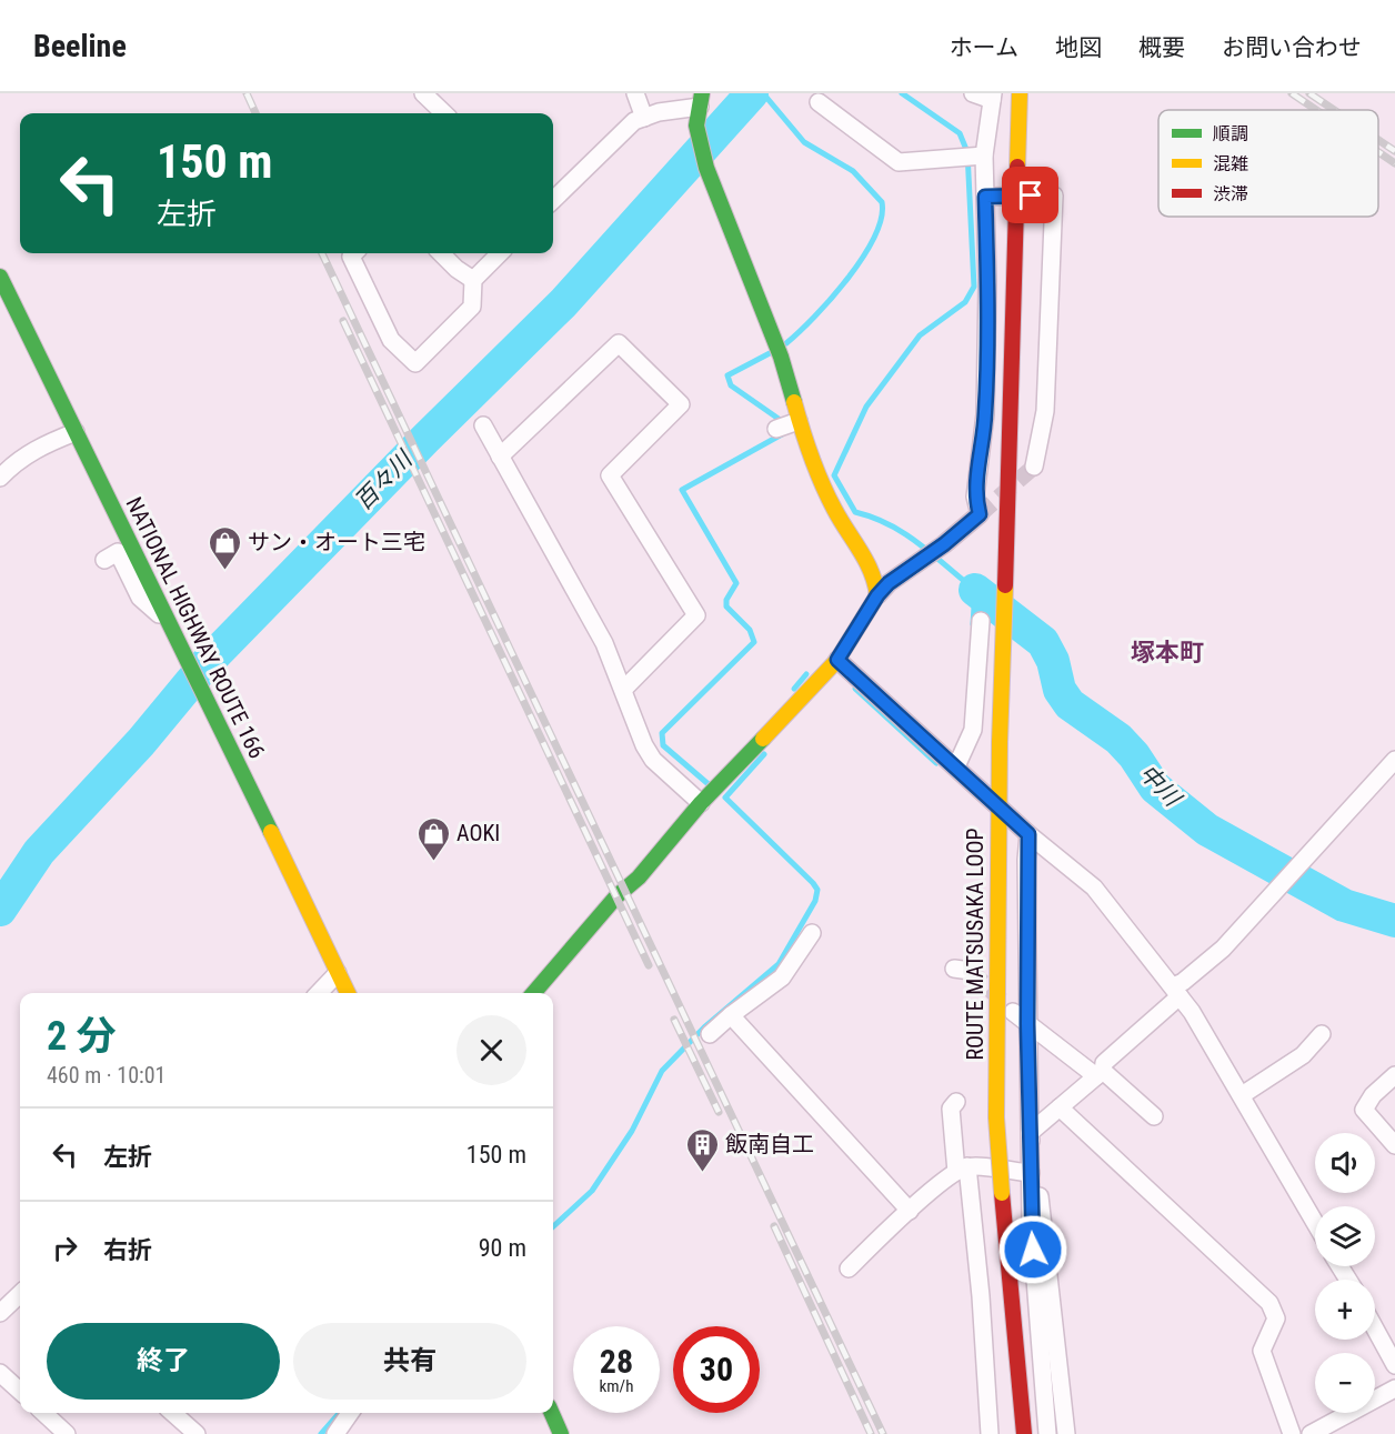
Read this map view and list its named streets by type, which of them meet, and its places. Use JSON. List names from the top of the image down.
{
  "streets": {
    "main road": ["NATIONAL HIGHWAY ROUTE 166", "ROUTE MATSUSAKA LOOP"]
  },
  "districts": ["塚本町"],
  "water": ["百々川", "中川"],
  "places": {
    "shop": ["サン・オート三宅", "AOKI"],
    "building": ["飯南自工"]
  },
  "legend": ["順調", "混雑", "渋滞"],
  "page": {
    "header": "Beeline",
    "nav": [
      "ホーム",
      "地図",
      "概要",
      "お問い合わせ"
    ],
    "turn": ["150 m", "左折"],
    "heading": ["2 分", "460 m · 10:01"],
    "list": [
      {
        "name": "左折",
        "value": "150 m"
      },
      {
        "name": "右折",
        "value": "90 m"
      }
    ],
    "map_buttons": ["+", "−"],
    "buttons": ["終了", "共有"],
    "speed": "28 km/h",
    "limit": "30"
  }
}
